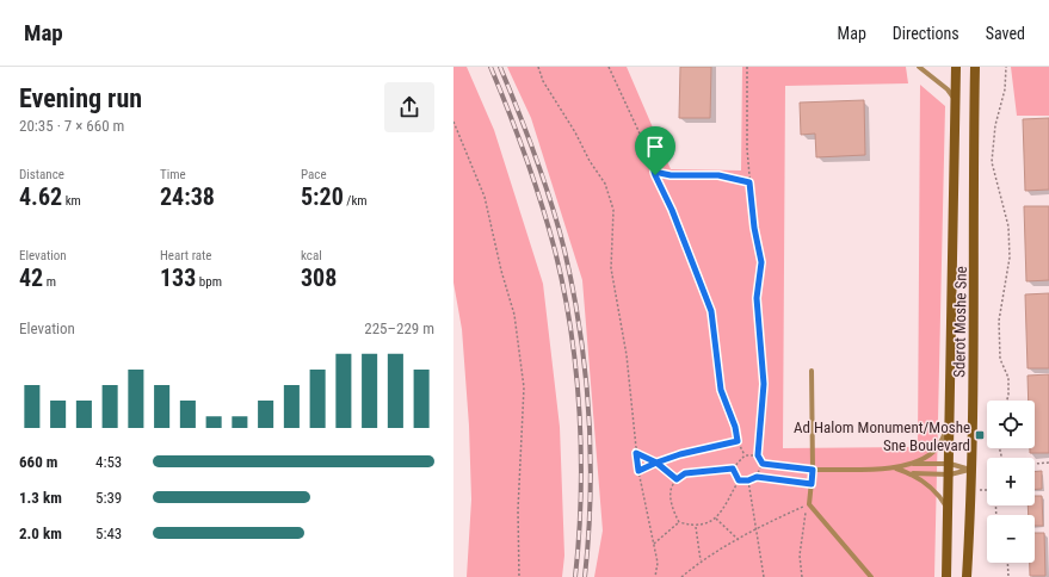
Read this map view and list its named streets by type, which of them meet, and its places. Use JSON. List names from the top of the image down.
{
  "streets": {
    "main road": ["Sderot Moshe Sne"]
  },
  "places": {
    "transit": ["Ad Halom Monument/Moshe Sne Boulevard"]
  },
  "page": {
    "header": "Map",
    "nav": ["Map", "Directions", "Saved"],
    "heading": ["Evening run", "20:35 · 7 × 660 m"],
    "stats": [
      ["Distance", "4.62 km"],
      ["Time", "24:38"],
      ["Pace", "5:20 /km"],
      ["Elevation", "42 m"],
      ["Heart rate", "133 bpm"],
      ["kcal", "308"]
    ],
    "chart": ["Elevation", "225–229 m"],
    "map_buttons": ["+", "−"],
    "list": [
      {
        "name": "660 m",
        "note": "4:53"
      },
      {
        "name": "1.3 km",
        "note": "5:39"
      },
      {
        "name": "2.0 km",
        "note": "5:43"
      }
    ]
  }
}
